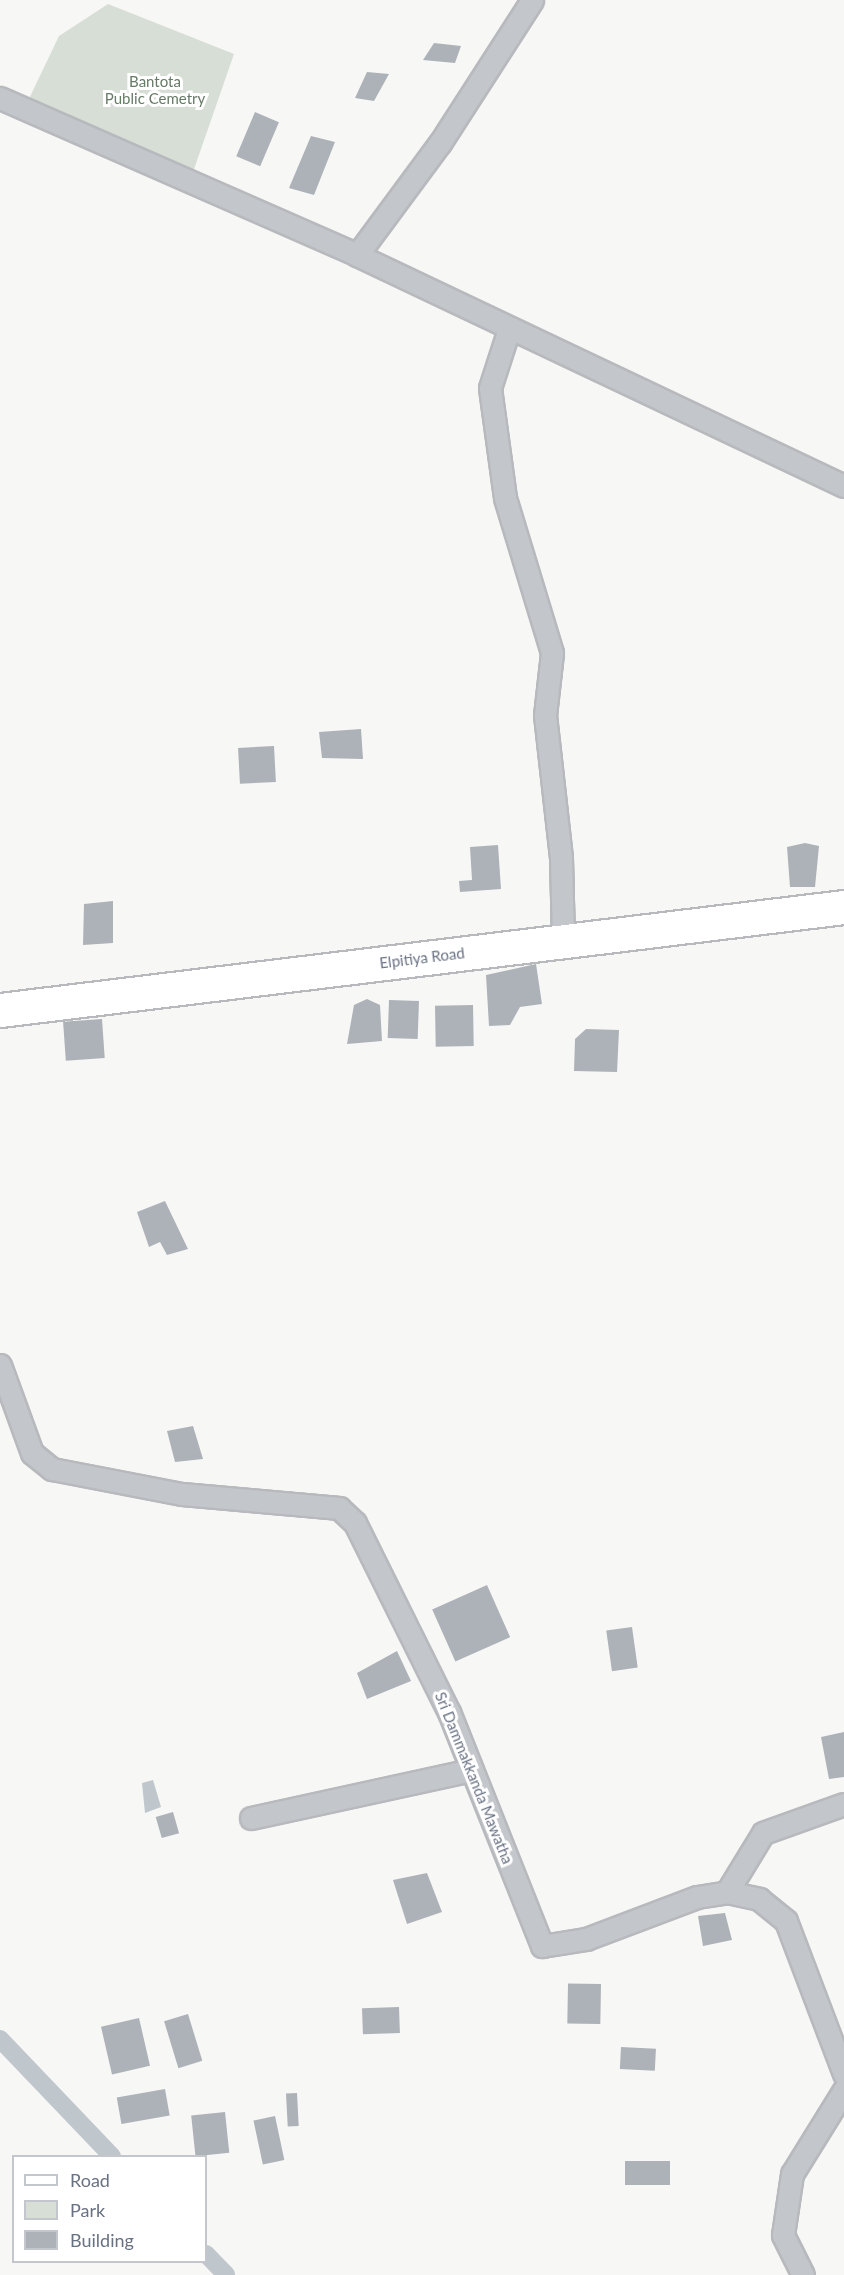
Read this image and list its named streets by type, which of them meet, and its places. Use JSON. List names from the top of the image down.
{
  "streets": {
    "main road": ["Elpitiya Road"],
    "street": ["Sri Dammakkanda Mawatha"]
  },
  "parks": ["Bantota Public Cemetry"],
  "legend": ["Road", "Park", "Building"]
}
